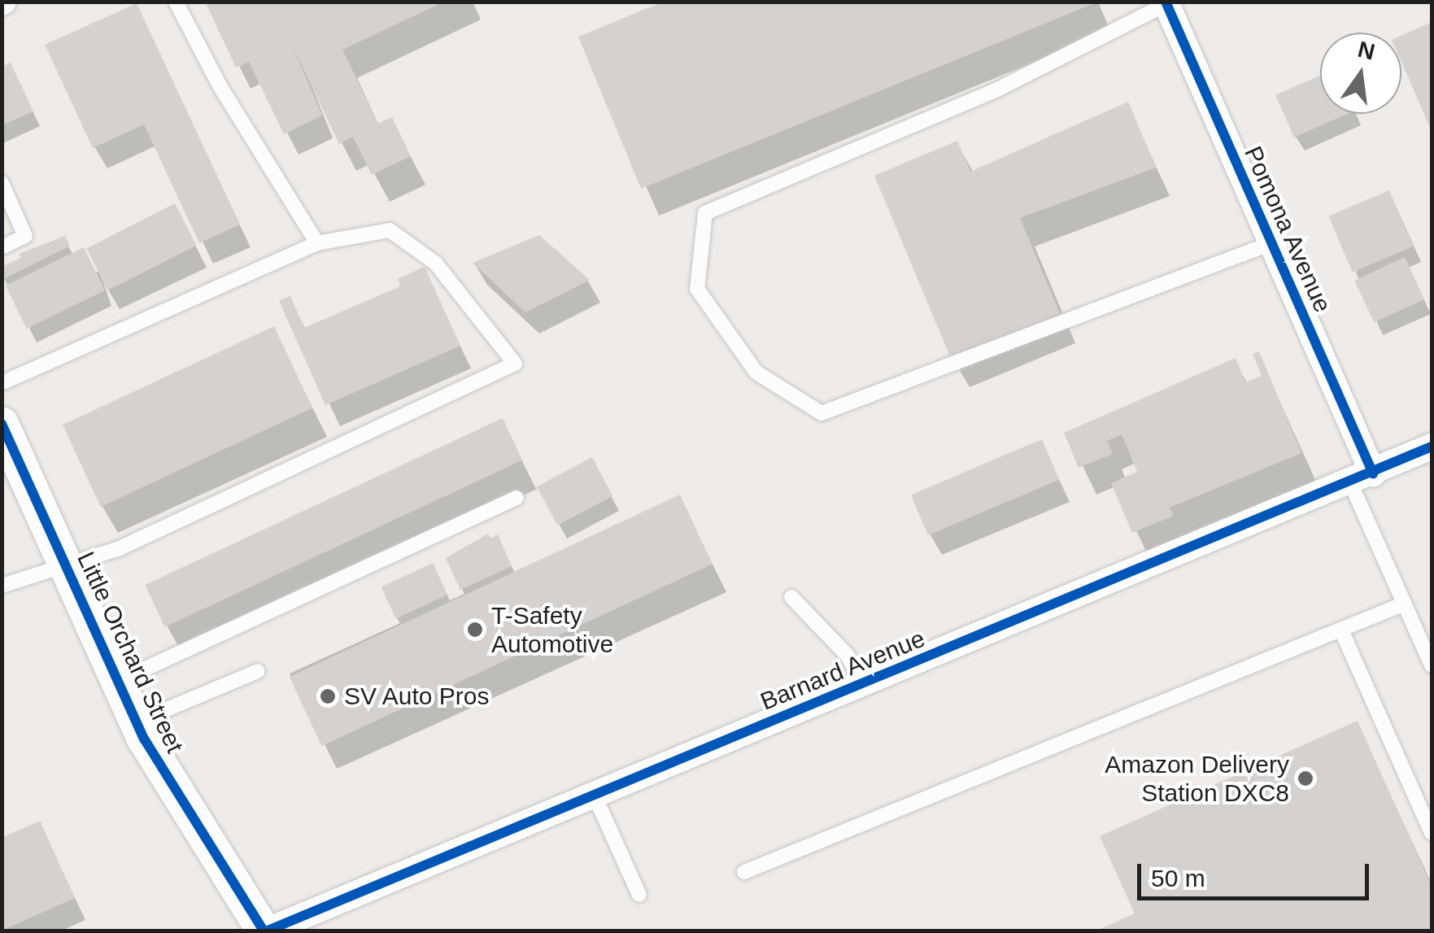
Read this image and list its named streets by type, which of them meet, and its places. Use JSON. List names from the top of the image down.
{
  "streets": {
    "street": ["Pomona Avenue", "Little Orchard Street", "Barnard Avenue"]
  },
  "crossings": [
    ["Pomona Avenue", "Barnard Avenue"],
    ["Little Orchard Street", "Barnard Avenue"]
  ],
  "places": ["T-Safety Automotive", "SV Auto Pros", "Amazon Delivery Station DXC8"],
  "scale_bar": "50 m",
  "north": "top"
}
